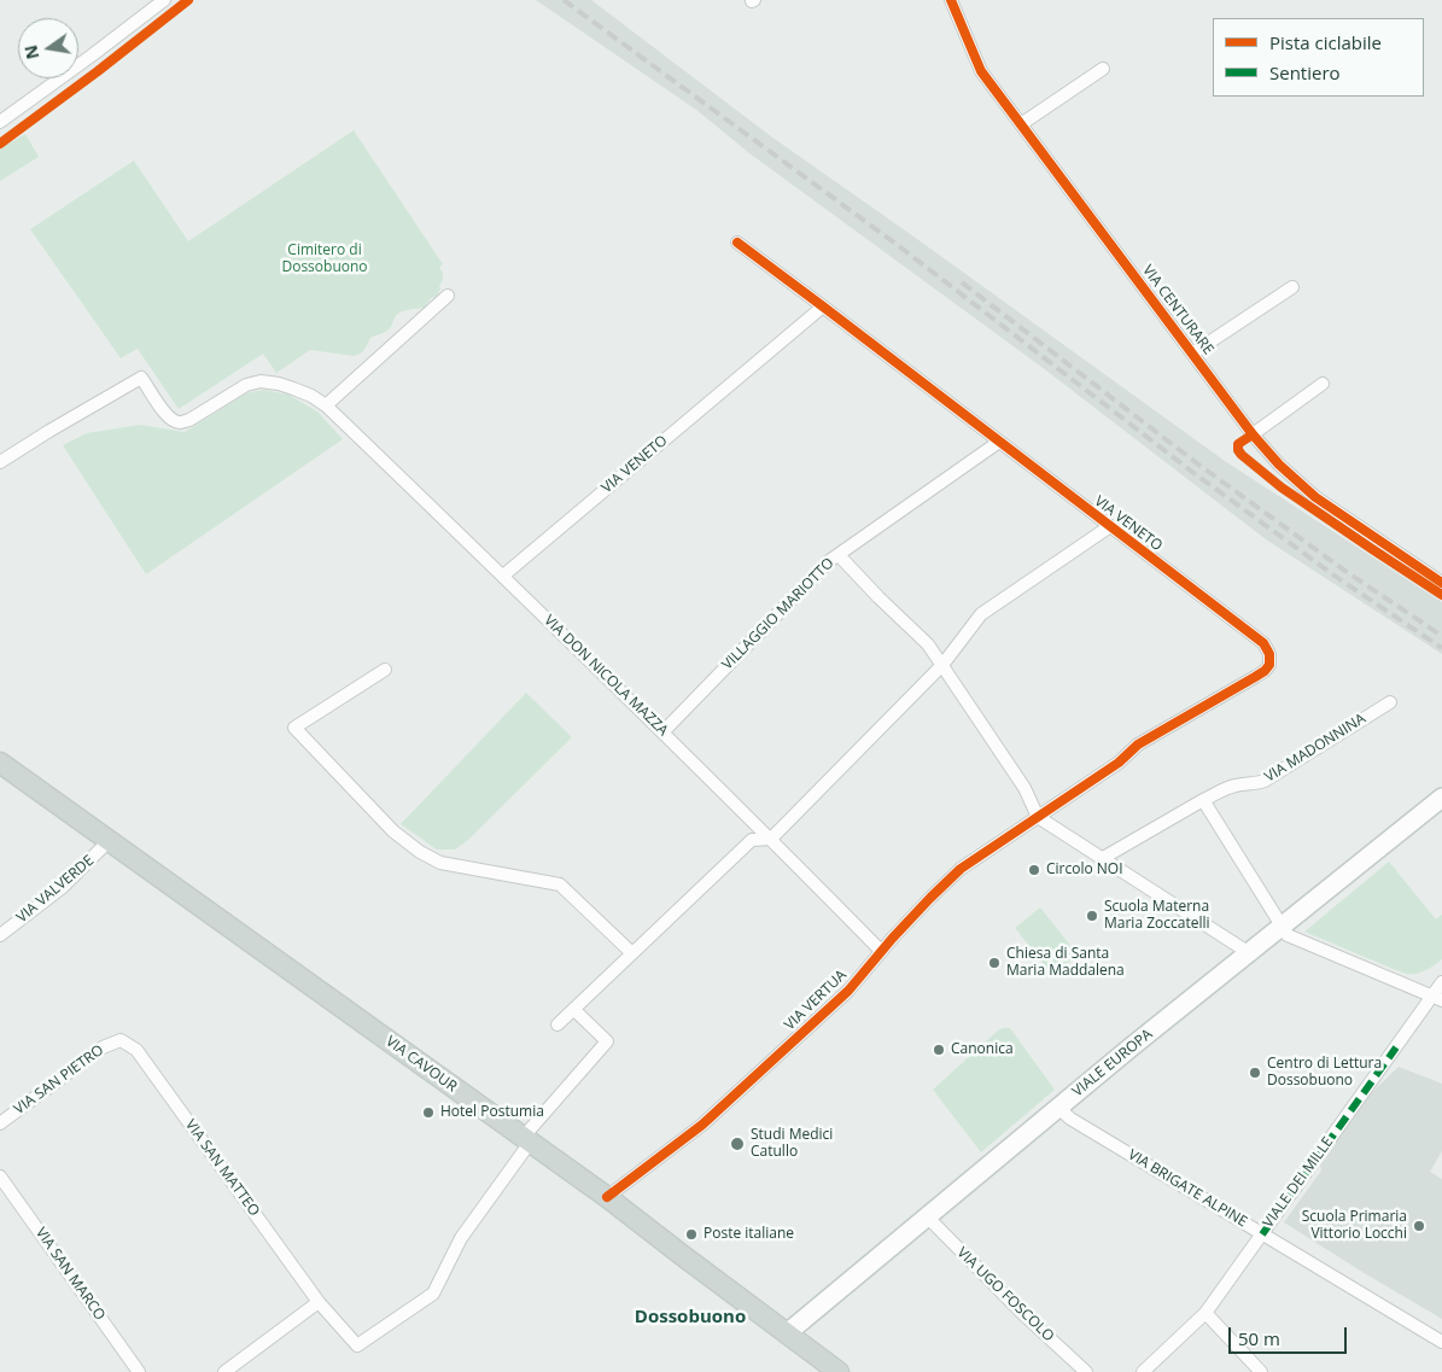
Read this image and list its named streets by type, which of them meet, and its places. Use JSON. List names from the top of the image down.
{
  "streets": {
    "main road": ["VIA CAVOUR"],
    "street": [
      "VIA CENTURARE",
      "VIA VENETO",
      "VILLAGGIO MARIOTTO",
      "VIA DON NICOLA MAZZA",
      "VIA MADONNINA",
      "VIA VALVERDE",
      "VIA VERTUA",
      "VIALE EUROPA",
      "VIA SAN PIETRO",
      "VIA SAN MATTEO",
      "VIALE DEI MILLE",
      "VIA BRIGATE ALPINE",
      "VIA SAN MARCO",
      "VIA UGO FOSCOLO"
    ]
  },
  "crossings": [
    ["VIA VENETO", "VILLAGGIO MARIOTTO"],
    ["VIA VENETO", "VIA DON NICOLA MAZZA"],
    ["VIA VENETO", "VIA VERTUA"],
    ["VILLAGGIO MARIOTTO", "VIA DON NICOLA MAZZA"],
    ["VILLAGGIO MARIOTTO", "VIA VERTUA"],
    ["VIA DON NICOLA MAZZA", "VIA VERTUA"],
    ["VIA VALVERDE", "VIA CAVOUR"],
    ["VIA VERTUA", "VIA CAVOUR"],
    ["VIALE EUROPA", "VIA CAVOUR"],
    ["VIALE EUROPA", "VIA BRIGATE ALPINE"],
    ["VIALE EUROPA", "VIA UGO FOSCOLO"],
    ["VIA CAVOUR", "VIA SAN MATTEO"],
    ["VIA SAN PIETRO", "VIA SAN MATTEO"],
    ["VIALE DEI MILLE", "VIA BRIGATE ALPINE"]
  ],
  "districts": ["Dossobuono"],
  "parks": ["Cimitero di Dossobuono"],
  "places": [
    "Circolo NOI",
    "Scuola Materna Maria Zoccatelli",
    "Chiesa di Santa Maria Maddalena",
    "Canonica",
    "Centro di Lettura Dossobuono",
    "Hotel Postumia",
    "Studi Medici Catullo",
    "Scuola Primaria Vittorio Locchi",
    "Poste italiane"
  ],
  "legend": ["Pista ciclabile", "Sentiero"],
  "scale_bar": "50 m",
  "north": "left"
}
